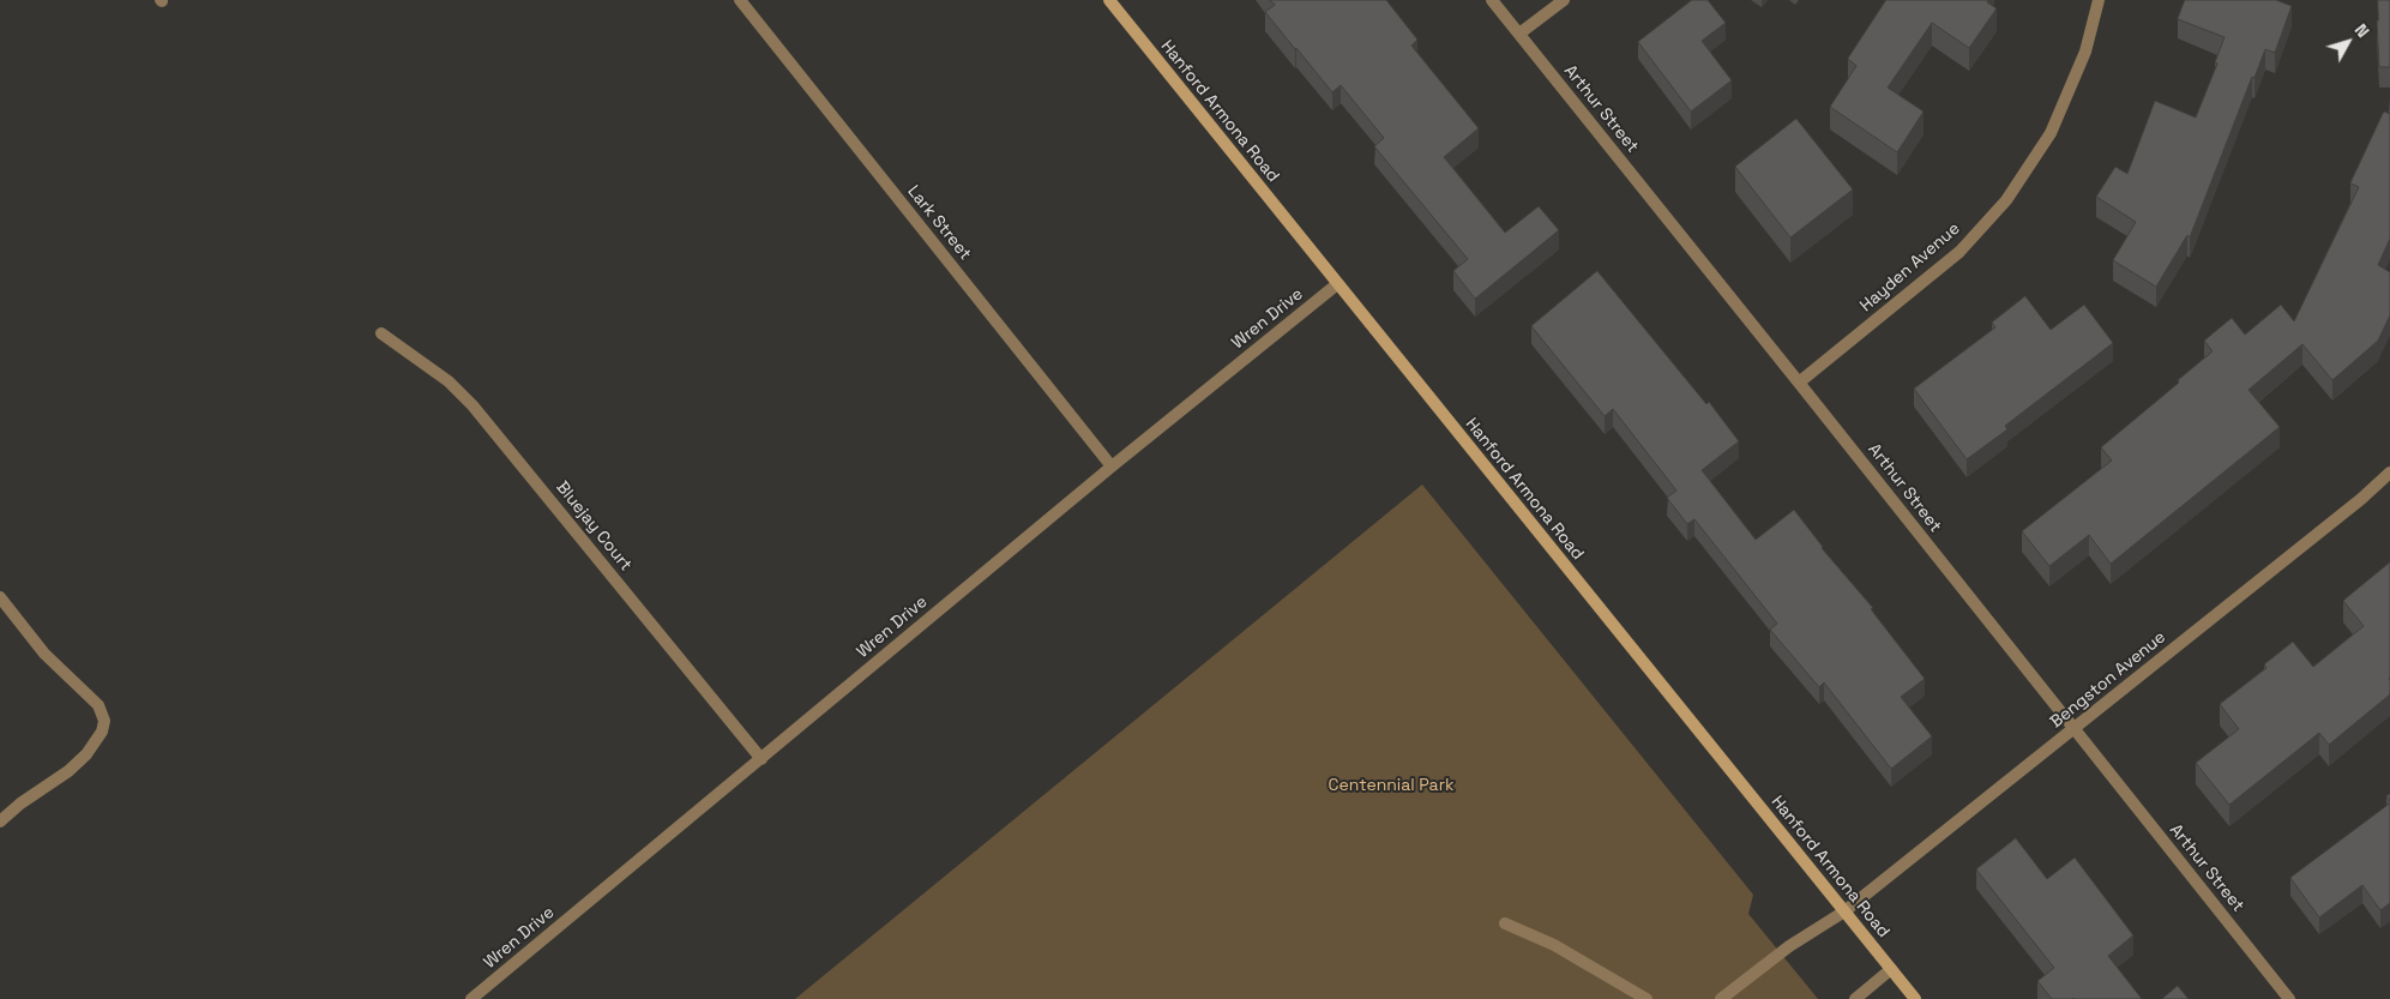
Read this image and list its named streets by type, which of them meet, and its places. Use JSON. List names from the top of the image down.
{
  "streets": {
    "main road": ["Hanford Armona Road"],
    "street": [
      "Arthur Street",
      "Lark Street",
      "Hayden Avenue",
      "Wren Drive",
      "Bluejay Court",
      "Bengston Avenue"
    ]
  },
  "crossings": [
    ["Arthur Street", "Hayden Avenue"],
    ["Arthur Street", "Bengston Avenue"],
    ["Hanford Armona Road", "Wren Drive"],
    ["Hanford Armona Road", "Bengston Avenue"],
    ["Lark Street", "Wren Drive"],
    ["Wren Drive", "Bluejay Court"]
  ],
  "parks": ["Centennial Park"],
  "north": "top right"
}
